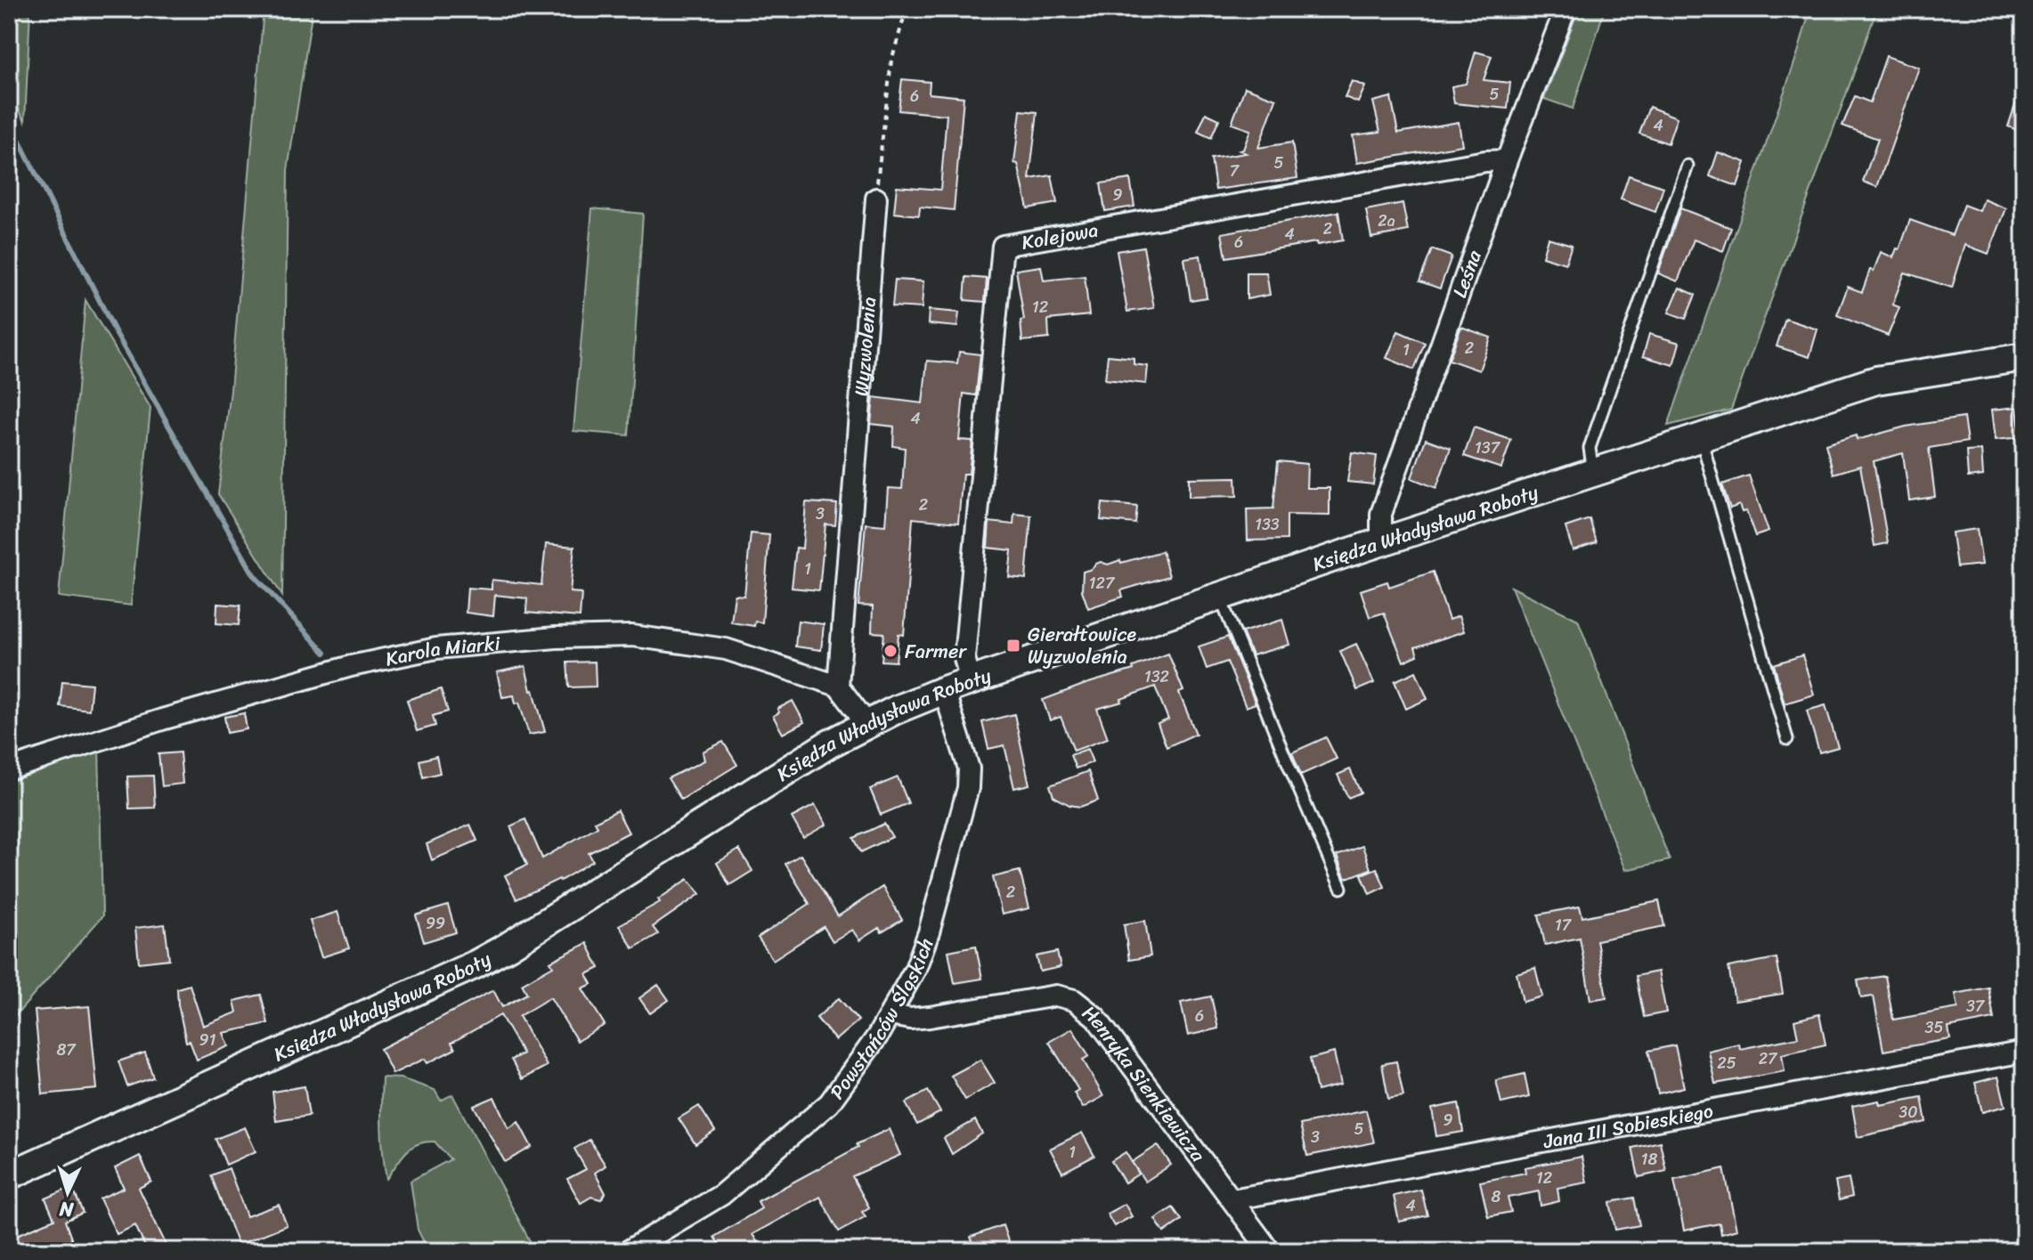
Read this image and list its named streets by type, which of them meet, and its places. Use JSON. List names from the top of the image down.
{
  "streets": {
    "main road": ["Księdza Władysława Roboty"],
    "street": [
      "Kolejowa",
      "Leśna",
      "Wyzwolenia",
      "Karola Miarki",
      "Powstańców Śląskich",
      "Henryka Sienkiewicza",
      "Jana III Sobieskiego"
    ]
  },
  "crossings": [
    ["Kolejowa", "Leśna"],
    ["Kolejowa", "Księdza Władysława Roboty"],
    ["Leśna", "Księdza Władysława Roboty"],
    ["Wyzwolenia", "Karola Miarki"],
    ["Księdza Władysława Roboty", "Powstańców Śląskich"],
    ["Powstańców Śląskich", "Henryka Sienkiewicza"],
    ["Henryka Sienkiewicza", "Jana III Sobieskiego"]
  ],
  "places": {
    "transit": ["Gierałtowice Wyzwolenia"],
    "other": ["Farmer"]
  },
  "house_numbers": [
    "5",
    "6",
    "4",
    "5",
    "7",
    "9",
    "2a",
    "2",
    "4",
    "6",
    "12",
    "2",
    "1",
    "4",
    "137",
    "2",
    "3",
    "133",
    "1",
    "127",
    "132",
    "2",
    "99",
    "17",
    "37",
    "6",
    "35",
    "91",
    "87",
    "27",
    "25",
    "30",
    "9",
    "5",
    "3",
    "1",
    "18",
    "12",
    "8",
    "4"
  ],
  "north": "bottom"
}
